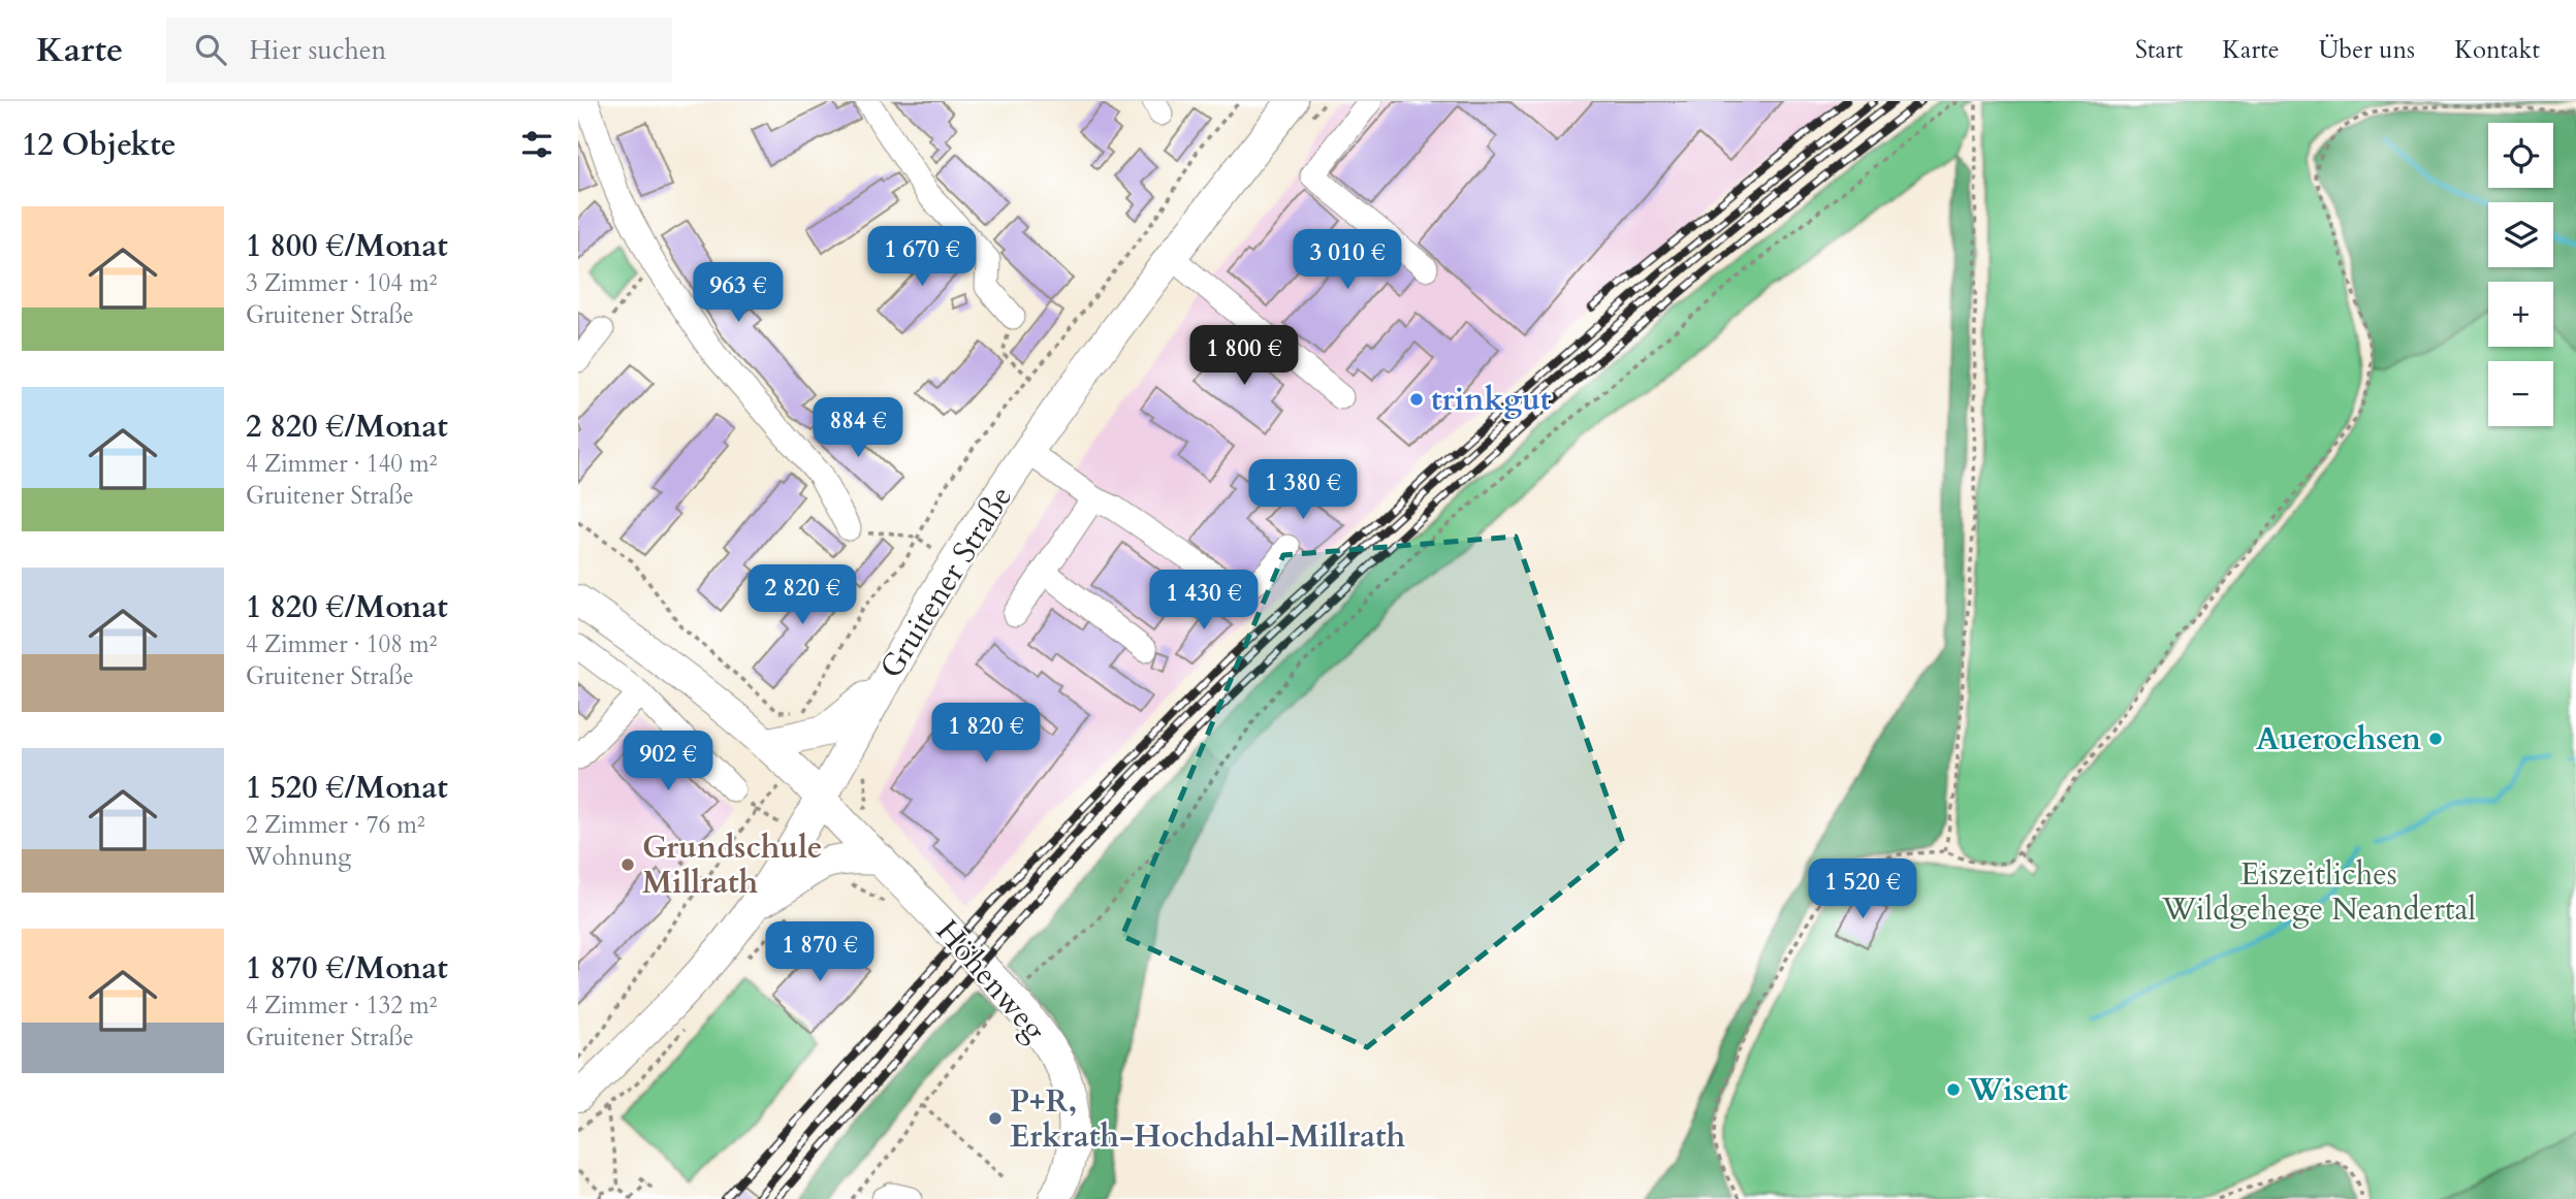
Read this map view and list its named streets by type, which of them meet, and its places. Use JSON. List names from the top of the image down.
{
  "streets": {
    "main road": ["Gruitener Straße", "Höhenweg"]
  },
  "crossings": [
    ["Gruitener Straße", "Höhenweg"]
  ],
  "parks": ["Eiszeitliches Wildgehege Neandertal"],
  "places": [
    "trinkgut",
    "Auerochsen",
    "Grundschule Millrath",
    "Wisent",
    "P+R, Erkrath-Hochdahl-Millrath"
  ],
  "page": {
    "header": "Karte",
    "search": "Hier suchen",
    "nav": [
      "Start",
      "Karte",
      "Über uns",
      "Kontakt"
    ],
    "heading": "12 Objekte",
    "map_buttons": ["+", "−"],
    "list": [
      {
        "name": "1 800 €/Monat",
        "note": "3 Zimmer · 104 m² · Gruitener Straße"
      },
      {
        "name": "2 820 €/Monat",
        "note": "4 Zimmer · 140 m² · Gruitener Straße"
      },
      {
        "name": "1 820 €/Monat",
        "note": "4 Zimmer · 108 m² · Gruitener Straße"
      },
      {
        "name": "1 520 €/Monat",
        "note": "2 Zimmer · 76 m² · Wohnung"
      },
      {
        "name": "1 870 €/Monat",
        "note": "4 Zimmer · 132 m² · Gruitener Straße"
      }
    ],
    "price": [
      "1 670 €",
      "3 010 €",
      "963 €",
      "1 800 €",
      "884 €",
      "1 380 €",
      "2 820 €",
      "1 430 €",
      "1 820 €",
      "902 €",
      "1 520 €",
      "1 870 €"
    ]
  }
}
